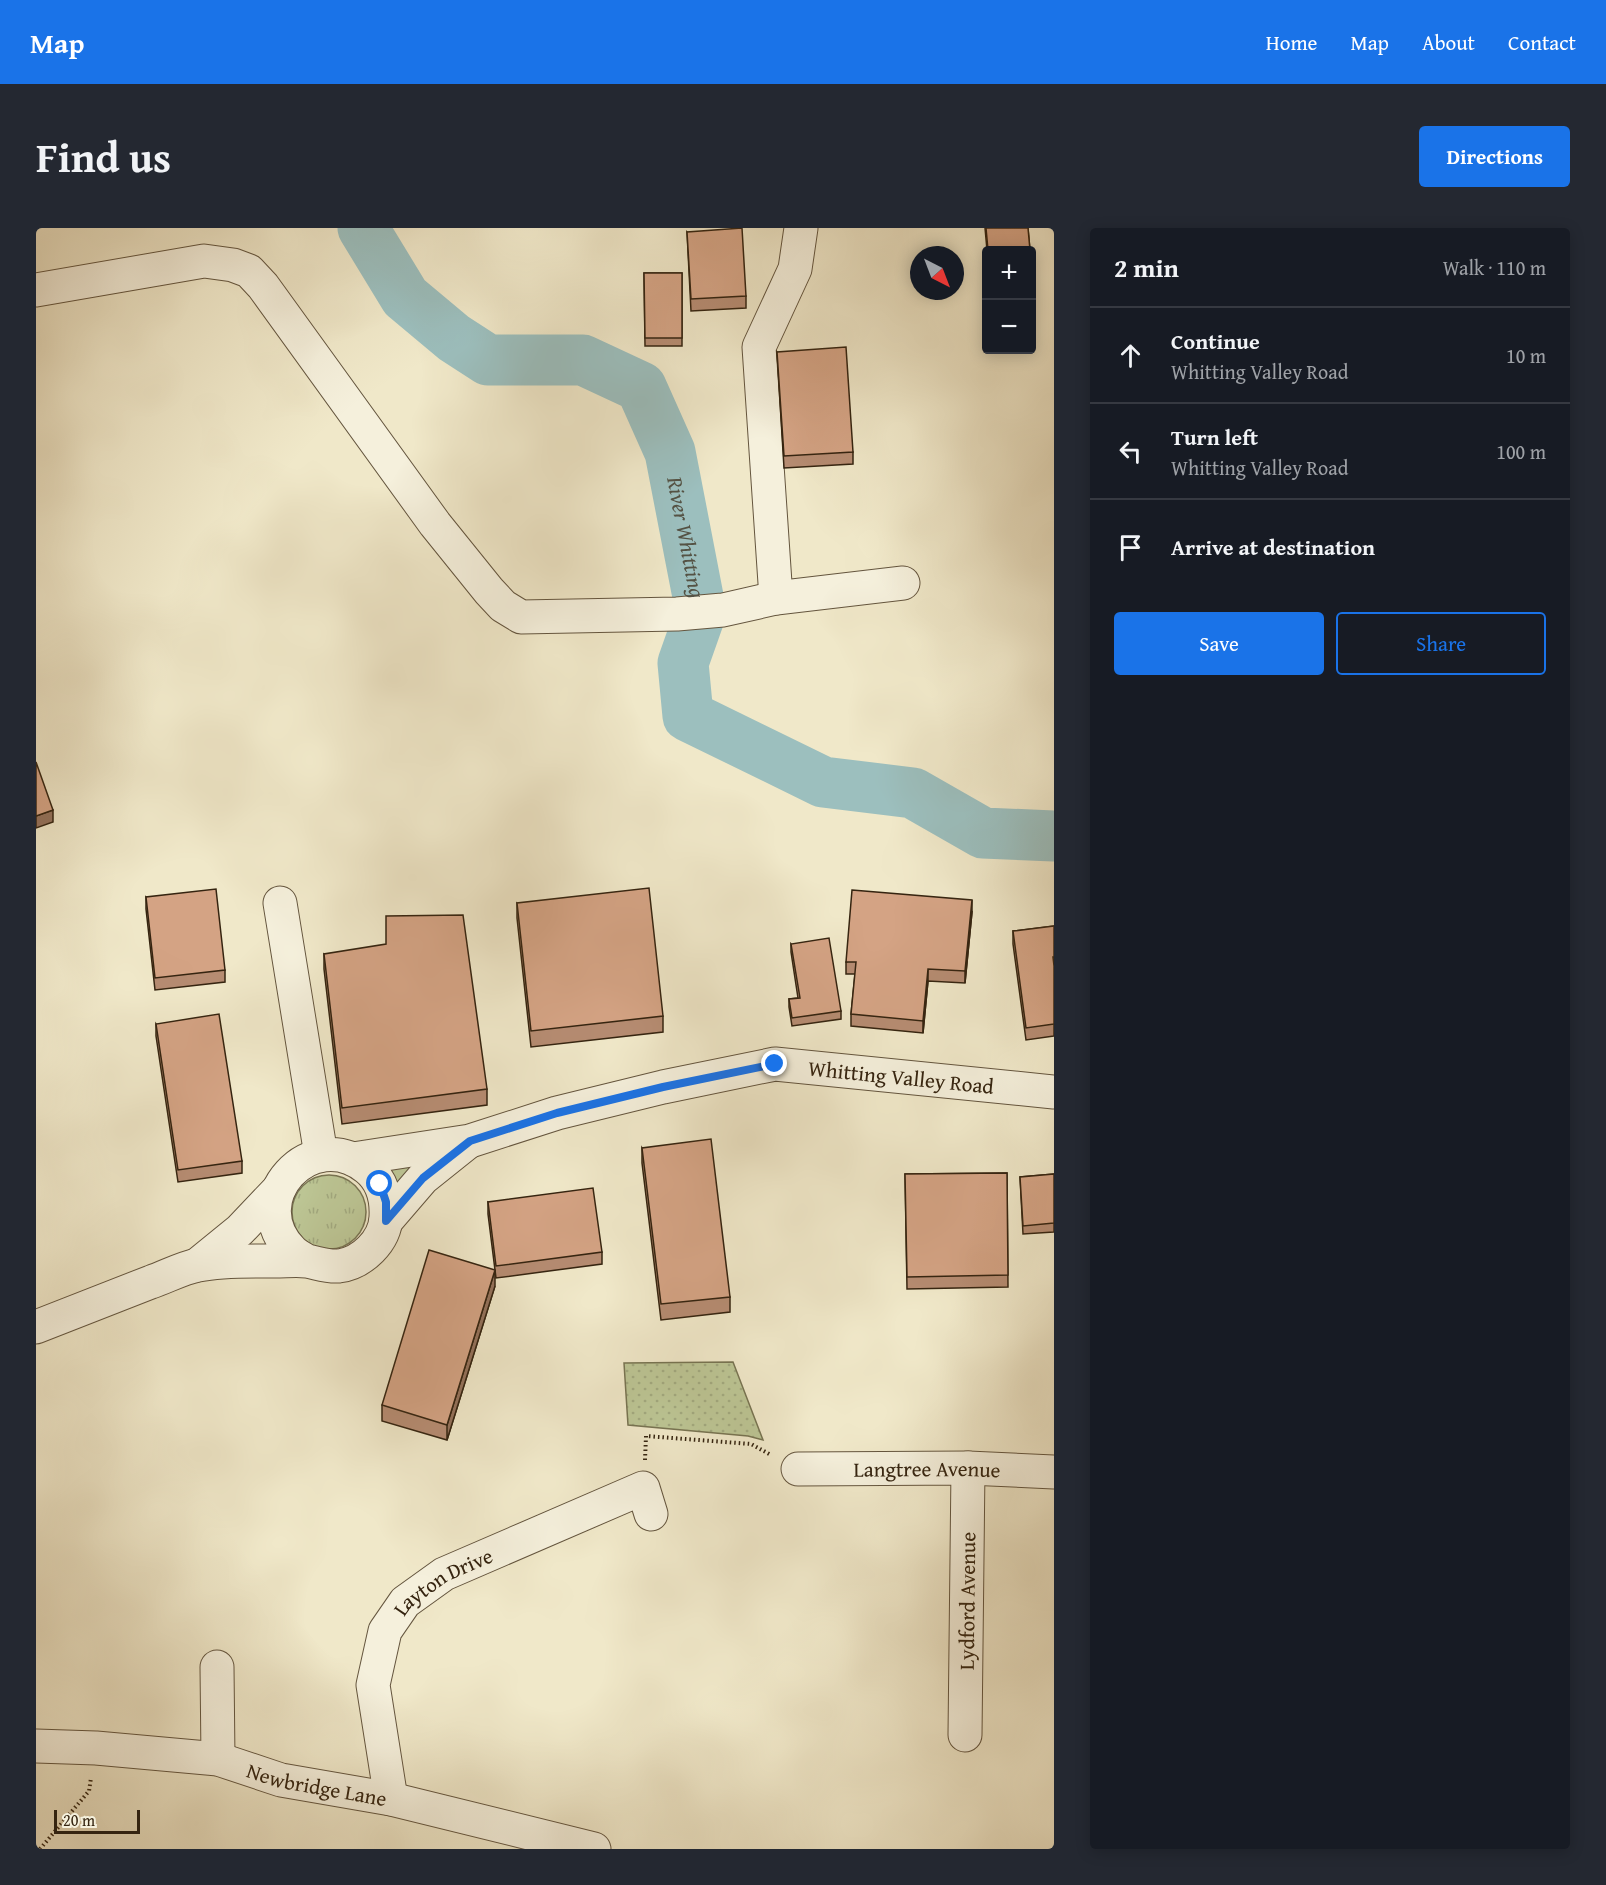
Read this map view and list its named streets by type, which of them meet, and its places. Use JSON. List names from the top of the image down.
{
  "streets": {
    "street": [
      "Whitting Valley Road",
      "Langtree Avenue",
      "Layton Drive",
      "Lydford Avenue",
      "Newbridge Lane"
    ]
  },
  "crossings": [
    ["Langtree Avenue", "Lydford Avenue"],
    ["Layton Drive", "Newbridge Lane"]
  ],
  "water": ["River Whitting"],
  "scale_bar": "20 m",
  "north": "bottom right",
  "page": {
    "header": "Map",
    "nav": [
      "Home",
      "Map",
      "About",
      "Contact"
    ],
    "title": "Find us",
    "buttons": [
      "Directions",
      ["Save", "Share"]
    ],
    "heading": ["2 min", "Walk · 110 m"],
    "map_buttons": ["+", "−"],
    "list": [
      ["Continue", "Whitting Valley Road", "10 m"],
      ["Turn left", "Whitting Valley Road", "100 m"],
      "Arrive at destination"
    ],
    "scale": "20 m"
  }
}
